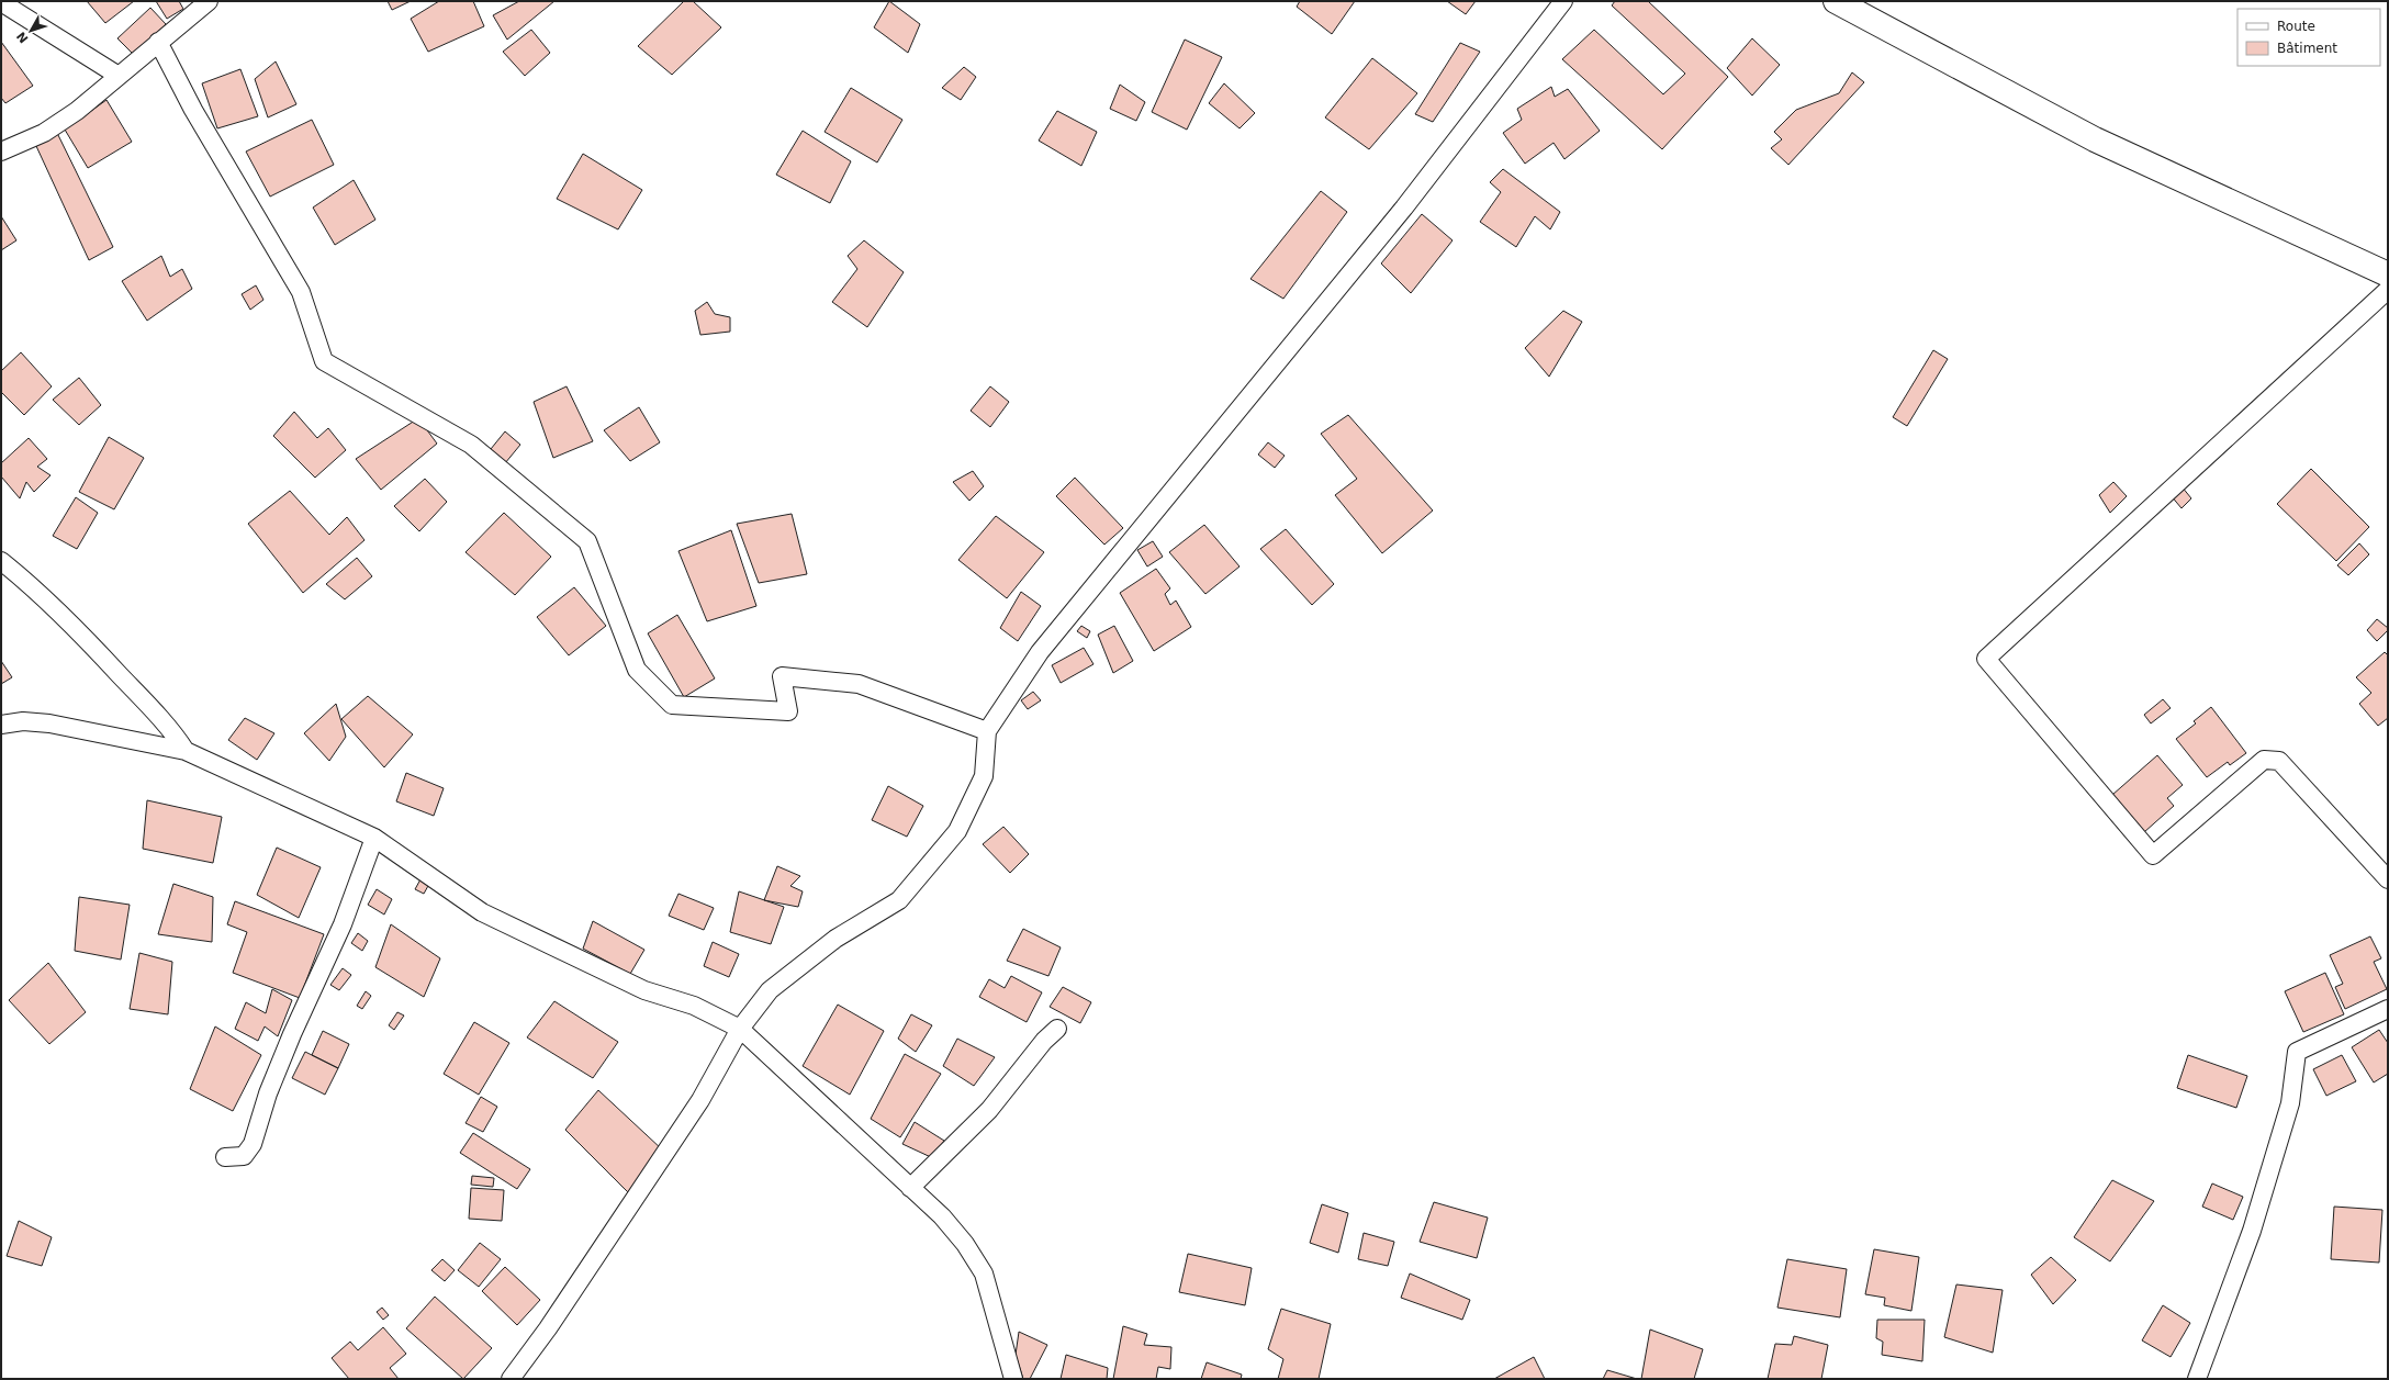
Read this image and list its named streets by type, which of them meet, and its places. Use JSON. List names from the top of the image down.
{
  "legend": ["Route", "Bâtiment"],
  "north": "bottom left"
}
